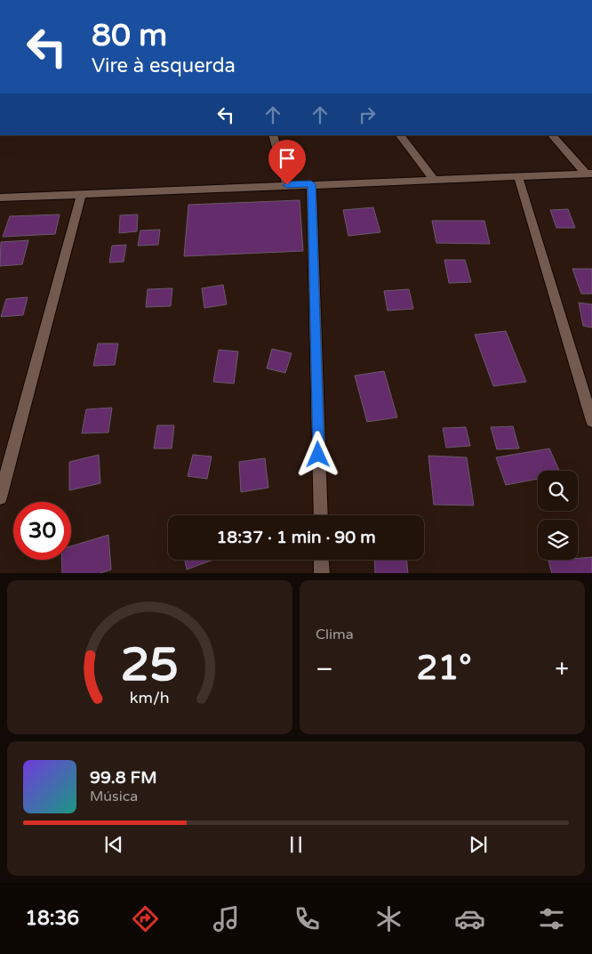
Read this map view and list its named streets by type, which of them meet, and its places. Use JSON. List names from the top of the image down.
{
  "page": {
    "turn": ["80 m", "Vire à esquerda"],
    "limit": "30",
    "trip": "18:37 · 1 min · 90 m",
    "tile": "Clima",
    "heat": ["−", "21°", "+"],
    "song": ["99.8 FM", "Música"],
    "tabs": "18:36",
    "gauge": ["25", "km/h"]
  }
}
